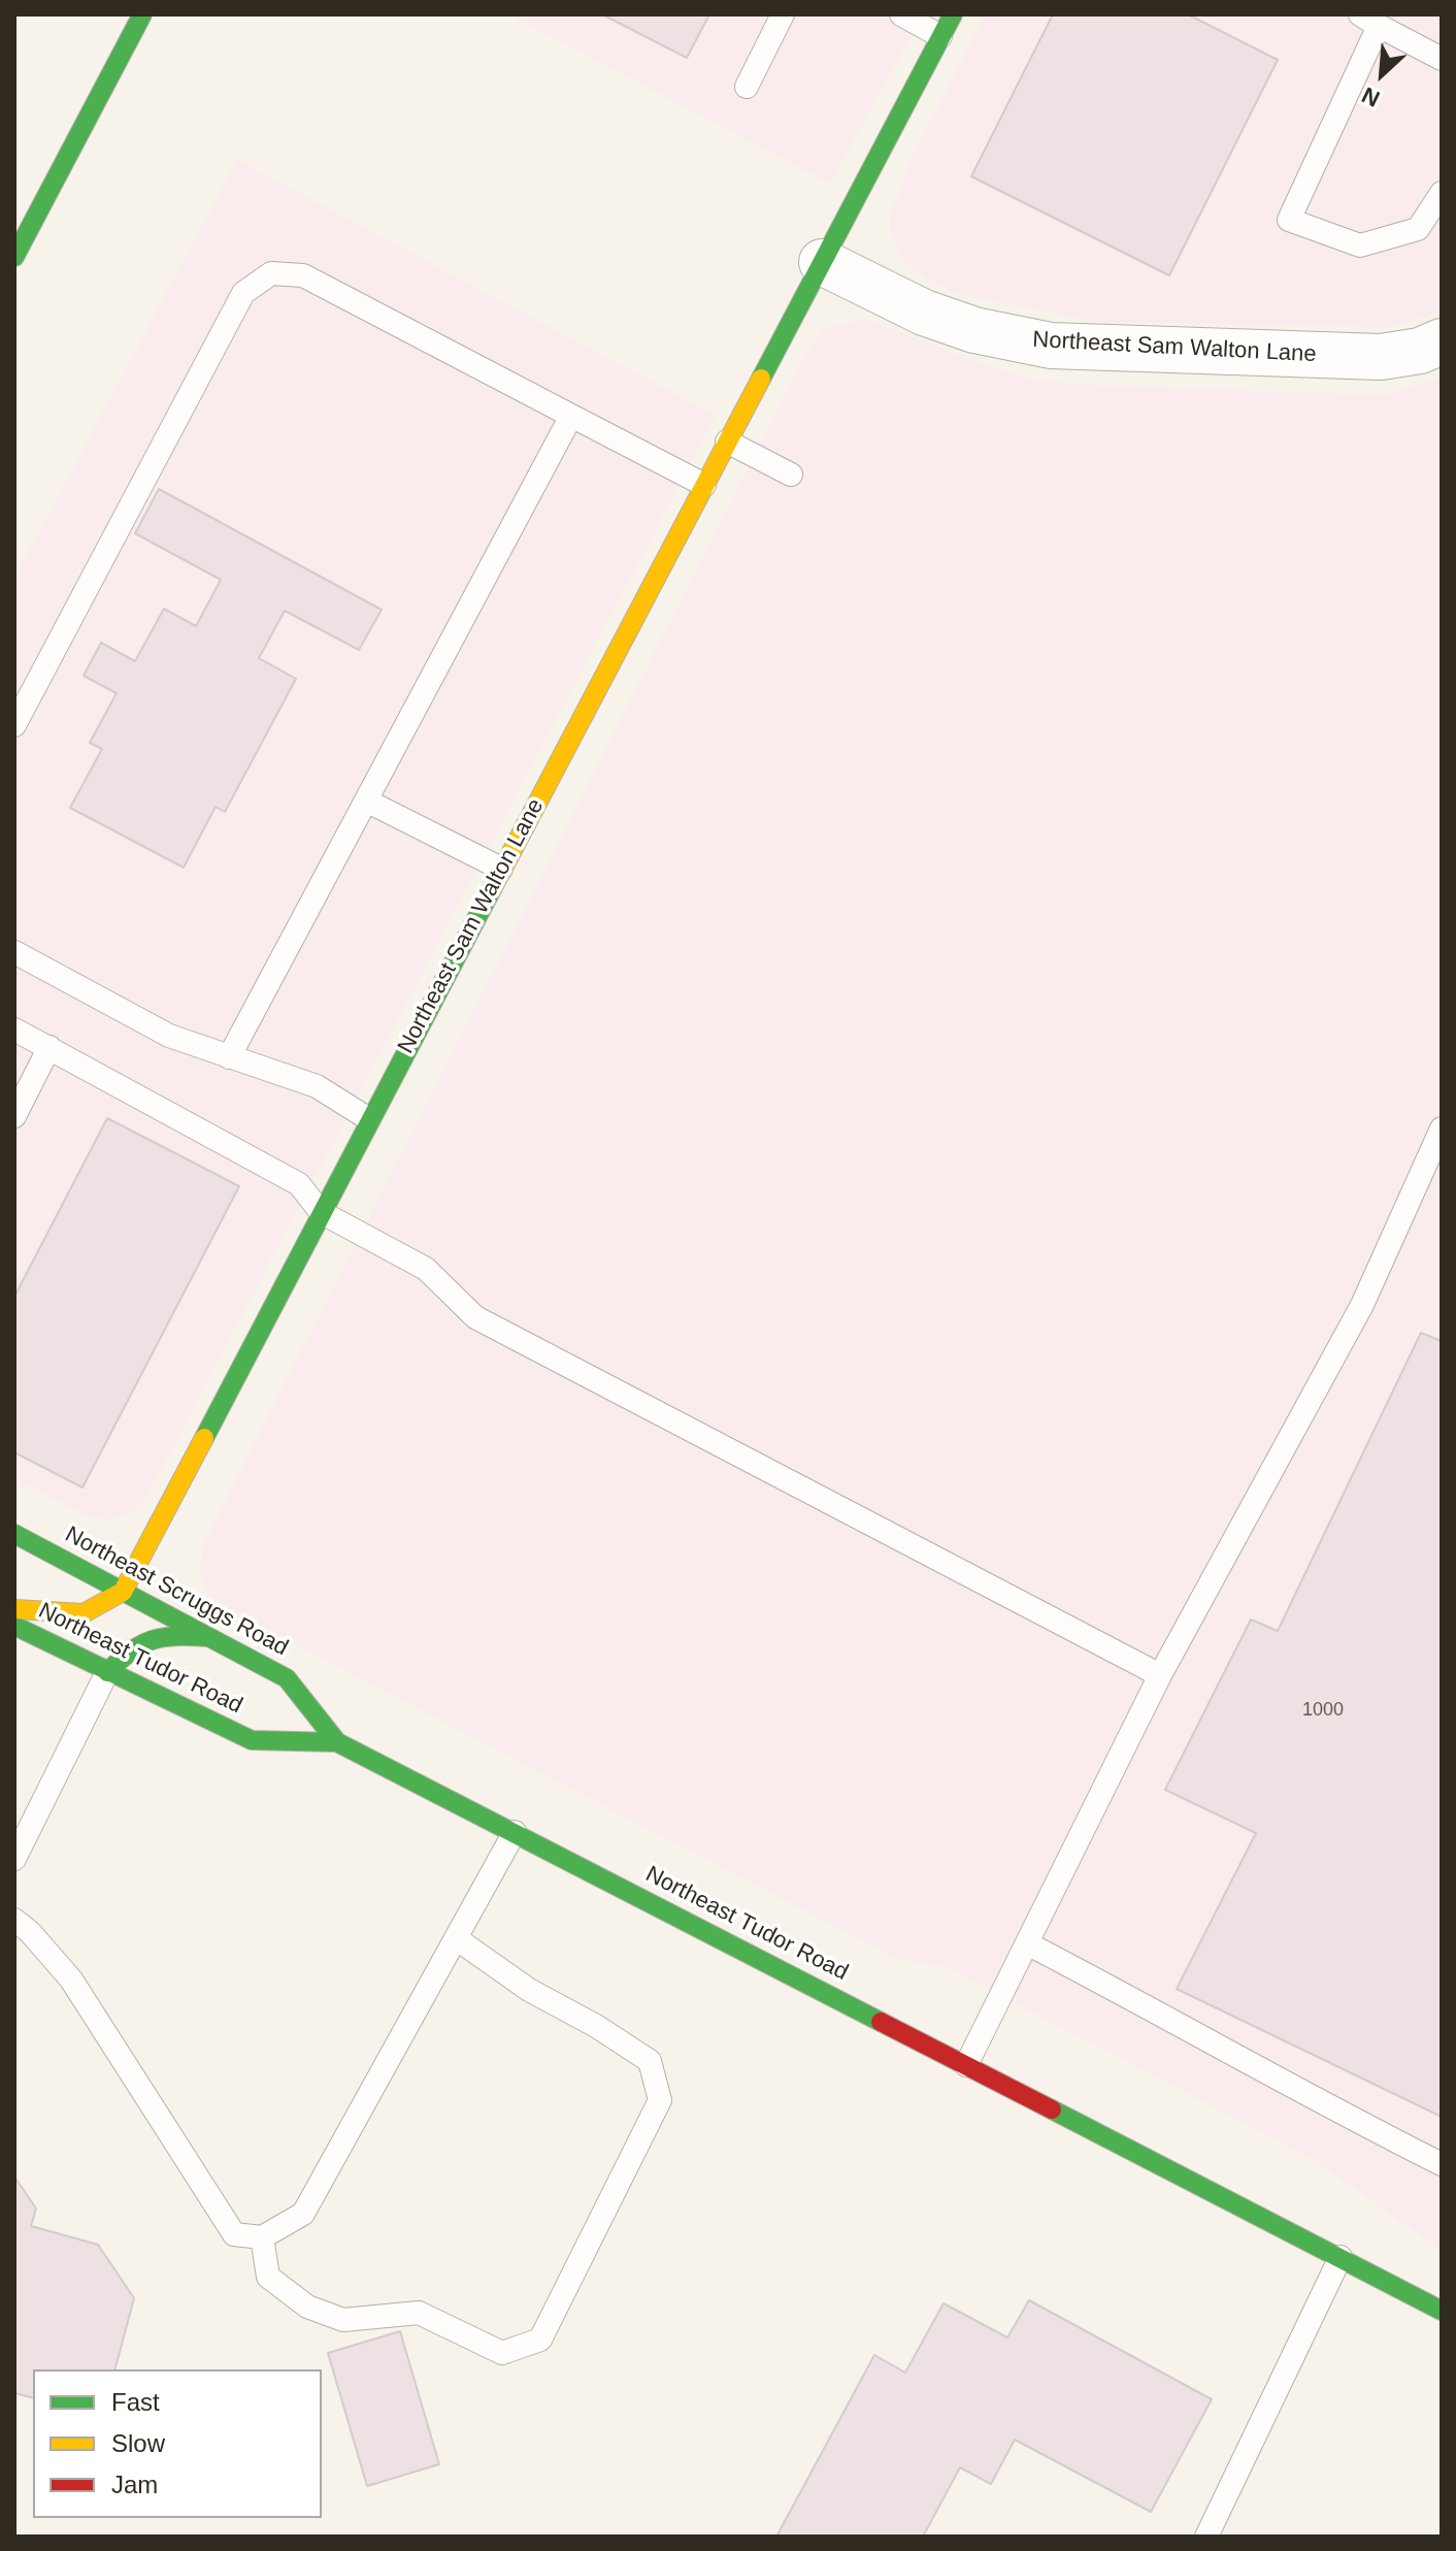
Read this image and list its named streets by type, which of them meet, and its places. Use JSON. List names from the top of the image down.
{
  "streets": {
    "street": ["Northeast Sam Walton Lane", "Northeast Scruggs Road", "Northeast Tudor Road"]
  },
  "crossings": [
    ["Northeast Sam Walton Lane", "Northeast Scruggs Road"],
    ["Northeast Scruggs Road", "Northeast Tudor Road"]
  ],
  "house_numbers": ["1000"],
  "legend": ["Fast", "Slow", "Jam"],
  "north": "bottom left"
}
